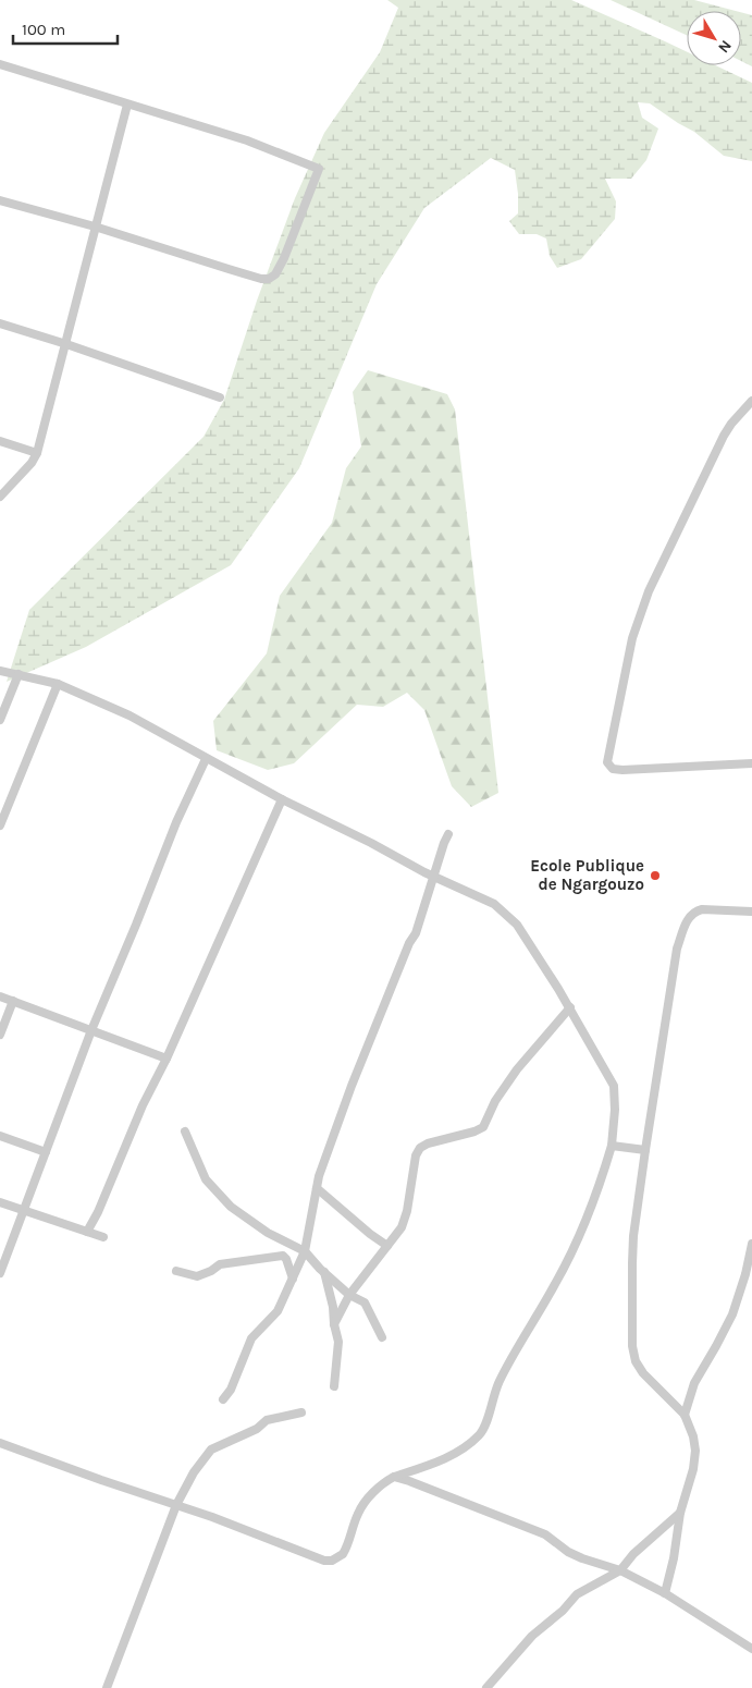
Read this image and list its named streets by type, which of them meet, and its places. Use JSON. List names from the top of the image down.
{
  "places": ["Ecole Publique de Ngargouzo"],
  "scale_bar": "100 m",
  "north": "bottom right"
}
